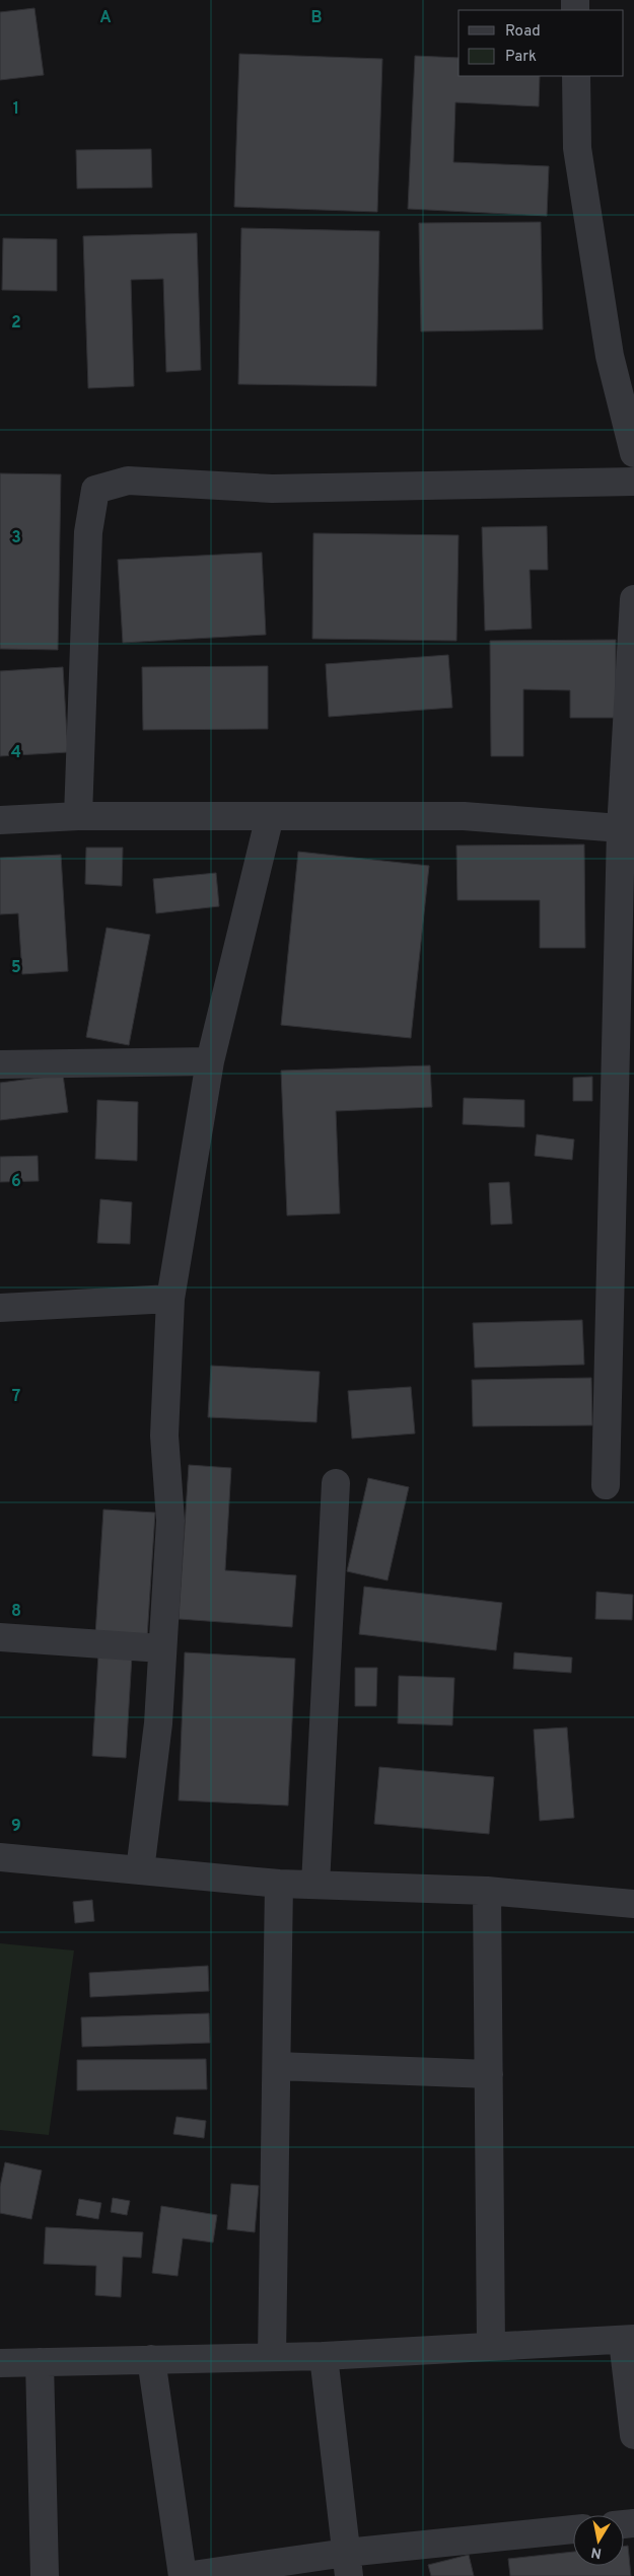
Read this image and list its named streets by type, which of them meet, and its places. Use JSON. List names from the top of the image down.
{
  "legend": ["Road", "Park"],
  "north": "bottom",
  "grid": {
    "columns": ["A", "B"],
    "rows": [
      "1",
      "2",
      "3",
      "4",
      "5",
      "6",
      "7",
      "8",
      "9"
    ]
  }
}
